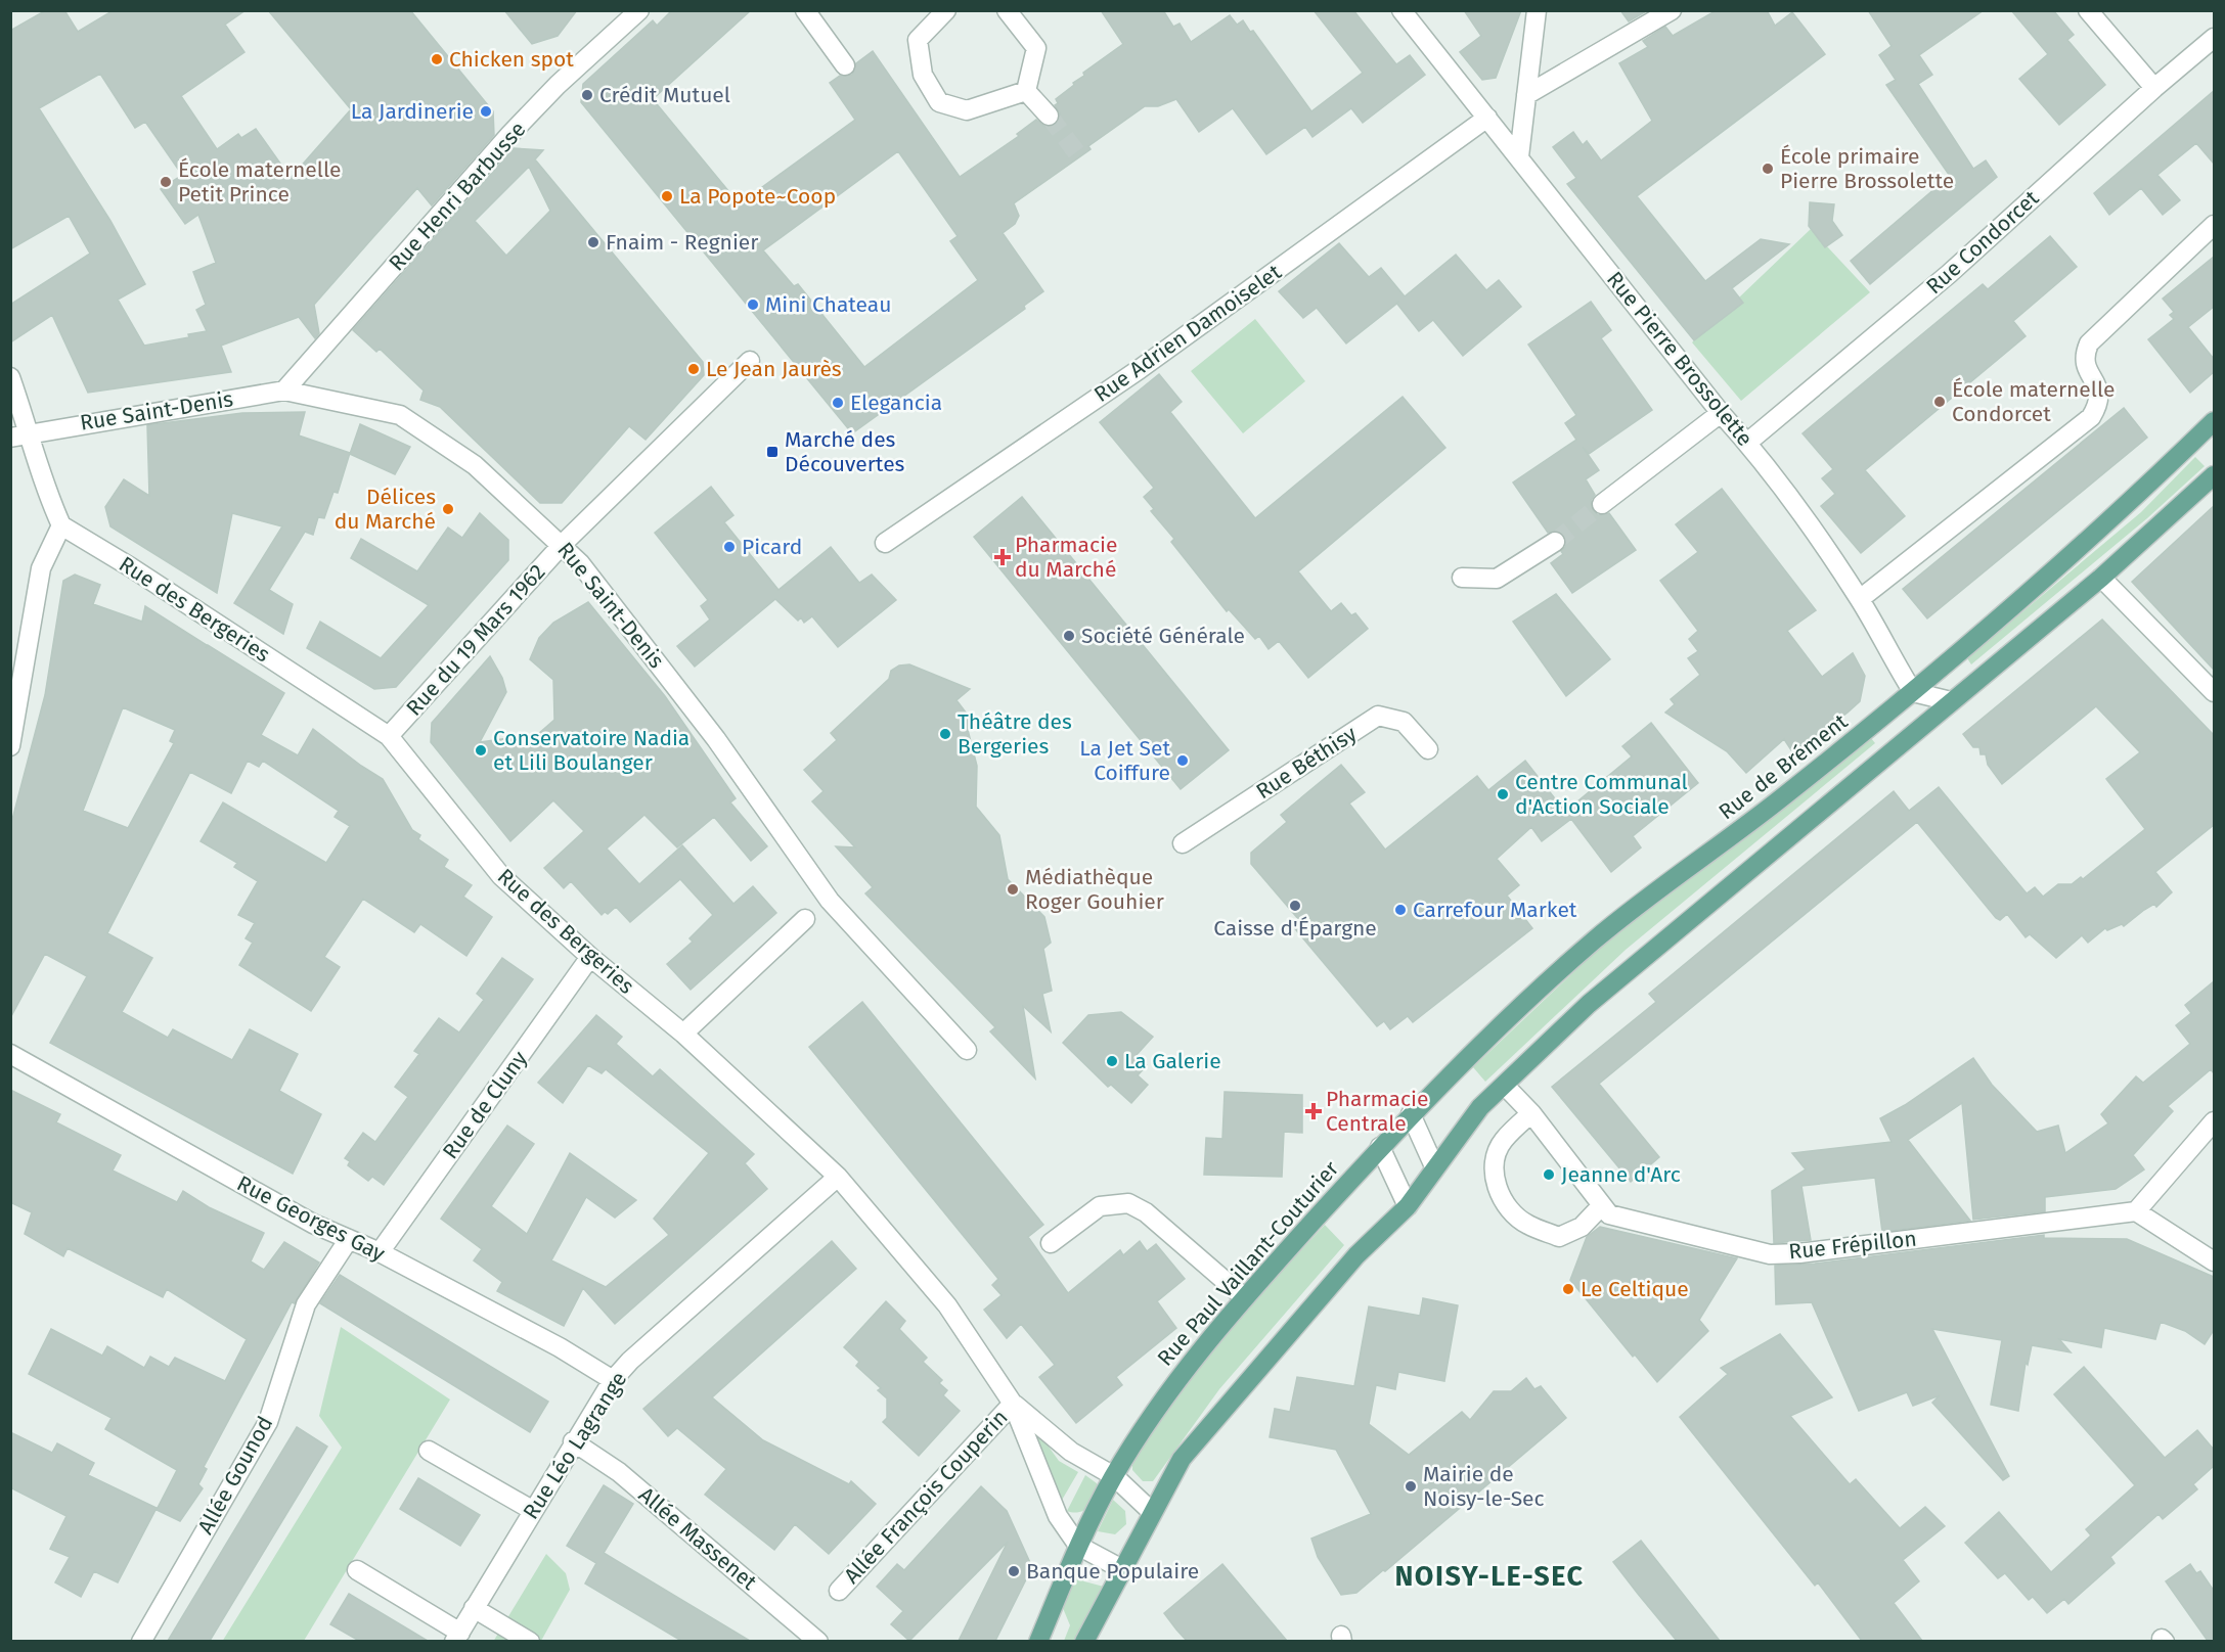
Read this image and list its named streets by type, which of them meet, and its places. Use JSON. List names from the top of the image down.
{
  "streets": {
    "main road": ["Rue de Brément", "Rue Paul Vaillant-Couturier"],
    "street": [
      "Rue Henri Barbusse",
      "Rue Condorcet",
      "Rue Adrien Damoiselet",
      "Rue Pierre Brossolette",
      "Rue Saint-Denis",
      "Rue des Bergeries",
      "Rue du 19 Mars 1962",
      "Rue Béthisy",
      "Rue de Cluny",
      "Rue Georges Gay",
      "Rue Frépillon",
      "Rue Léo Lagrange",
      "Allée Gounod",
      "Allée François Couperin",
      "Allée Massenet"
    ]
  },
  "crossings": [
    ["Rue Henri Barbusse", "Rue Saint-Denis"],
    ["Rue Condorcet", "Rue Pierre Brossolette"],
    ["Rue Adrien Damoiselet", "Rue Pierre Brossolette"],
    ["Rue Pierre Brossolette", "Rue de Brément"],
    ["Rue Saint-Denis", "Rue du 19 Mars 1962"],
    ["Rue des Bergeries", "Rue du 19 Mars 1962"],
    ["Rue des Bergeries", "Rue de Cluny"],
    ["Rue des Bergeries", "Rue Paul Vaillant-Couturier"],
    ["Rue des Bergeries", "Rue Léo Lagrange"],
    ["Rue des Bergeries", "Allée François Couperin"],
    ["Rue de Brément", "Rue Paul Vaillant-Couturier"],
    ["Rue de Cluny", "Rue Georges Gay"],
    ["Rue Georges Gay", "Rue Léo Lagrange"],
    ["Rue Georges Gay", "Allée Gounod"],
    ["Rue Léo Lagrange", "Allée Massenet"]
  ],
  "districts": ["NOISY-LE-SEC"],
  "places": {
    "other": [
      "Chicken spot",
      "Crédit Mutuel",
      "La Jardinerie",
      "École primaire Pierre Brossolette",
      "École maternelle Petit Prince",
      "La Popote~Coop",
      "Fnaim - Regnier",
      "Mini Chateau",
      "Le Jean Jaurès",
      "École maternelle Condorcet",
      "Elegancia",
      "Délices du Marché",
      "Picard",
      "Société Générale",
      "Théâtre des Bergeries",
      "Conservatoire Nadia et Lili Boulanger",
      "La Jet Set Coiffure",
      "Centre Communal d'Action Sociale",
      "Médiathèque Roger Gouhier",
      "Caisse d'Épargne",
      "Carrefour Market",
      "La Galerie",
      "Jeanne d'Arc",
      "Le Celtique",
      "Mairie de Noisy-le-Sec",
      "Banque Populaire"
    ],
    "transit": ["Marché des Découvertes"],
    "health": ["Pharmacie du Marché", "Pharmacie Centrale"]
  }
}
